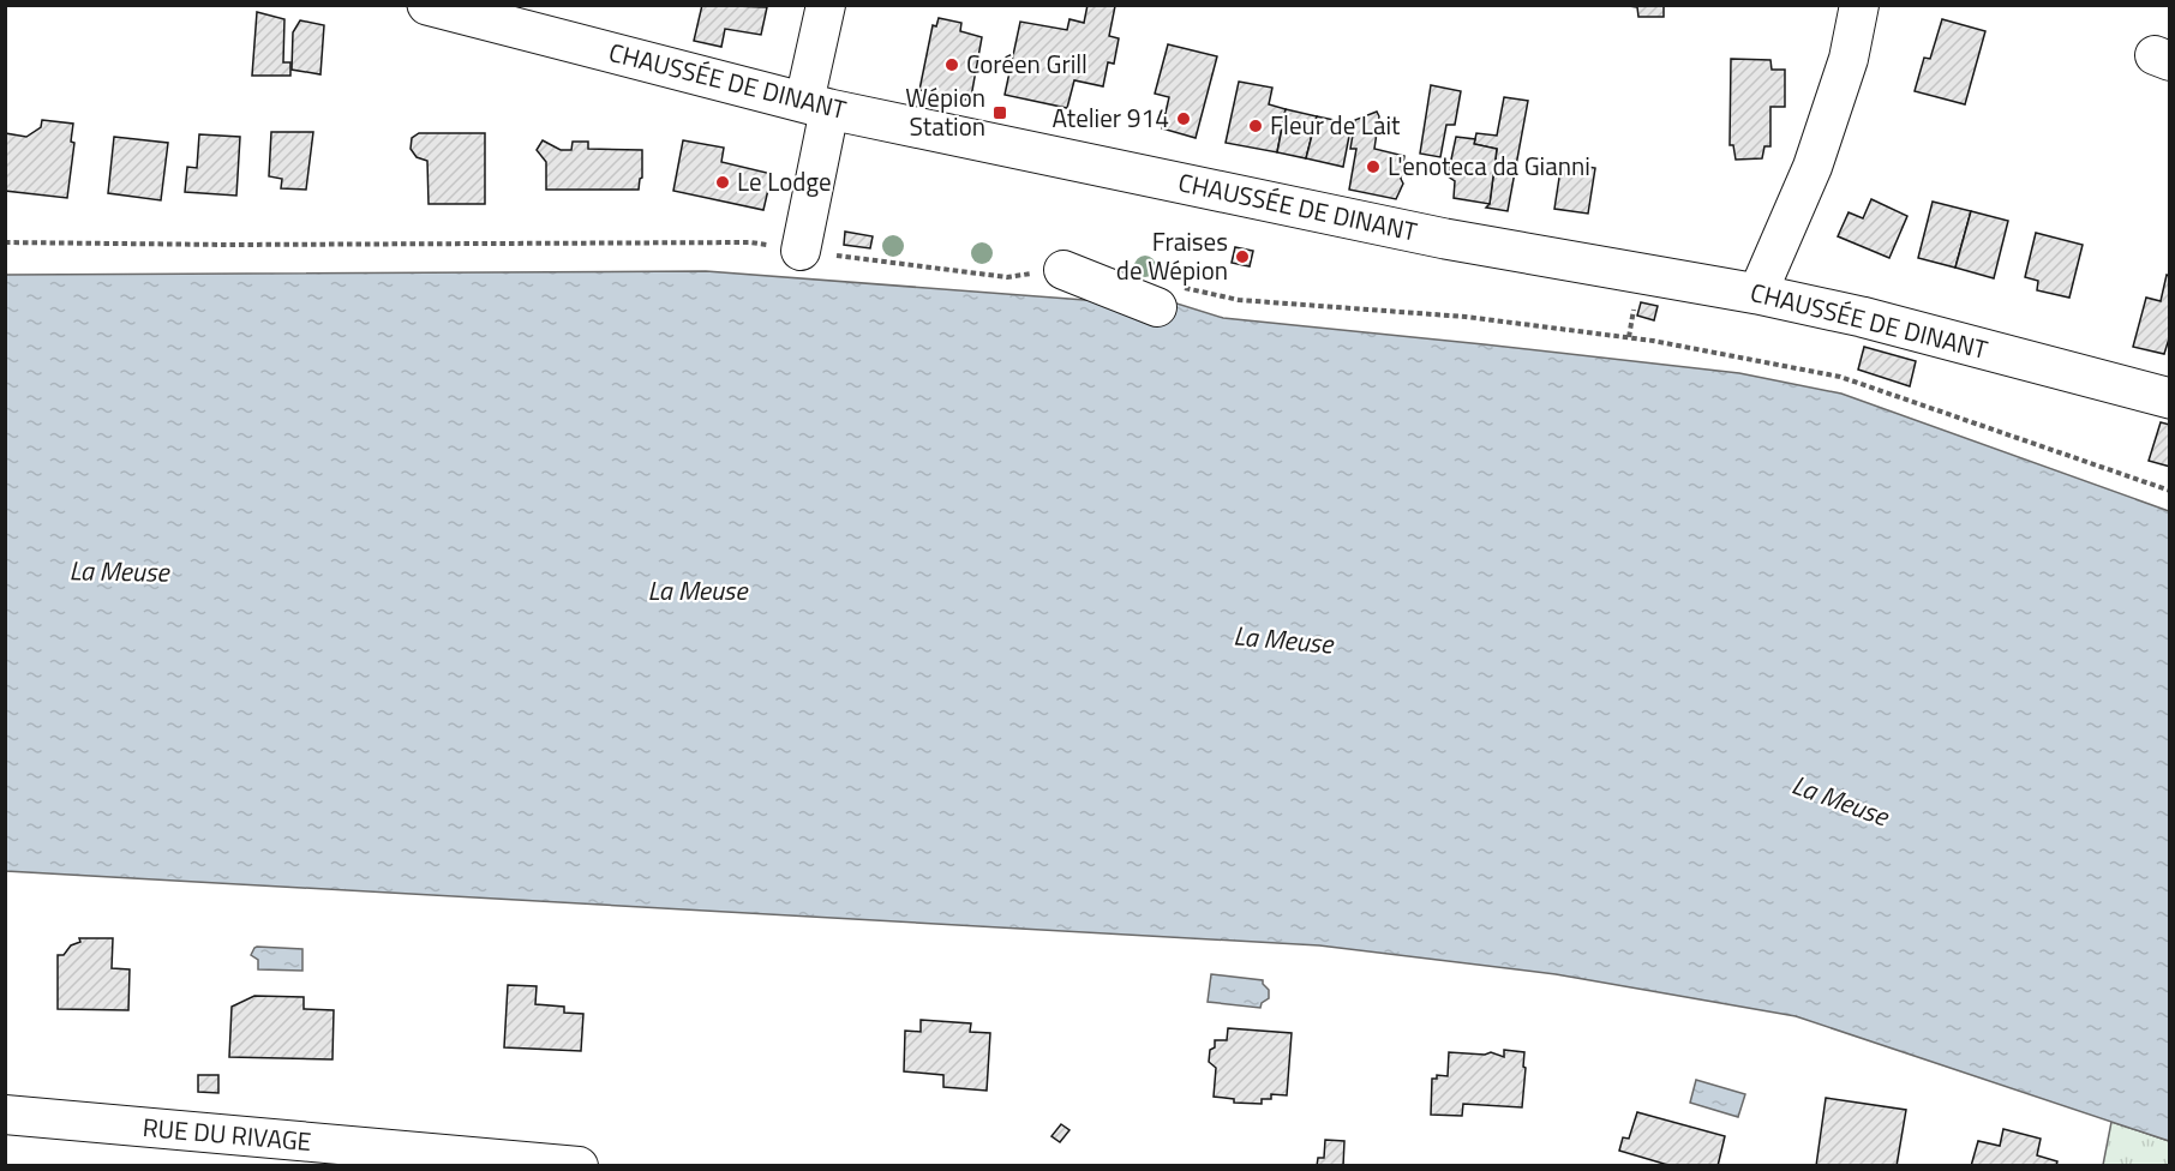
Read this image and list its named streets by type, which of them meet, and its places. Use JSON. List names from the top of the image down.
{
  "streets": {
    "main road": ["CHAUSSÉE DE DINANT"],
    "street": ["RUE DU RIVAGE"]
  },
  "water": ["La Meuse"],
  "places": {
    "other": [
      "Coréen Grill",
      "Atelier 914",
      "Fleur de Lait",
      "L'enoteca da Gianni",
      "Le Lodge",
      "Fraises de Wépion"
    ],
    "transit": ["Wépion Station"]
  }
}
